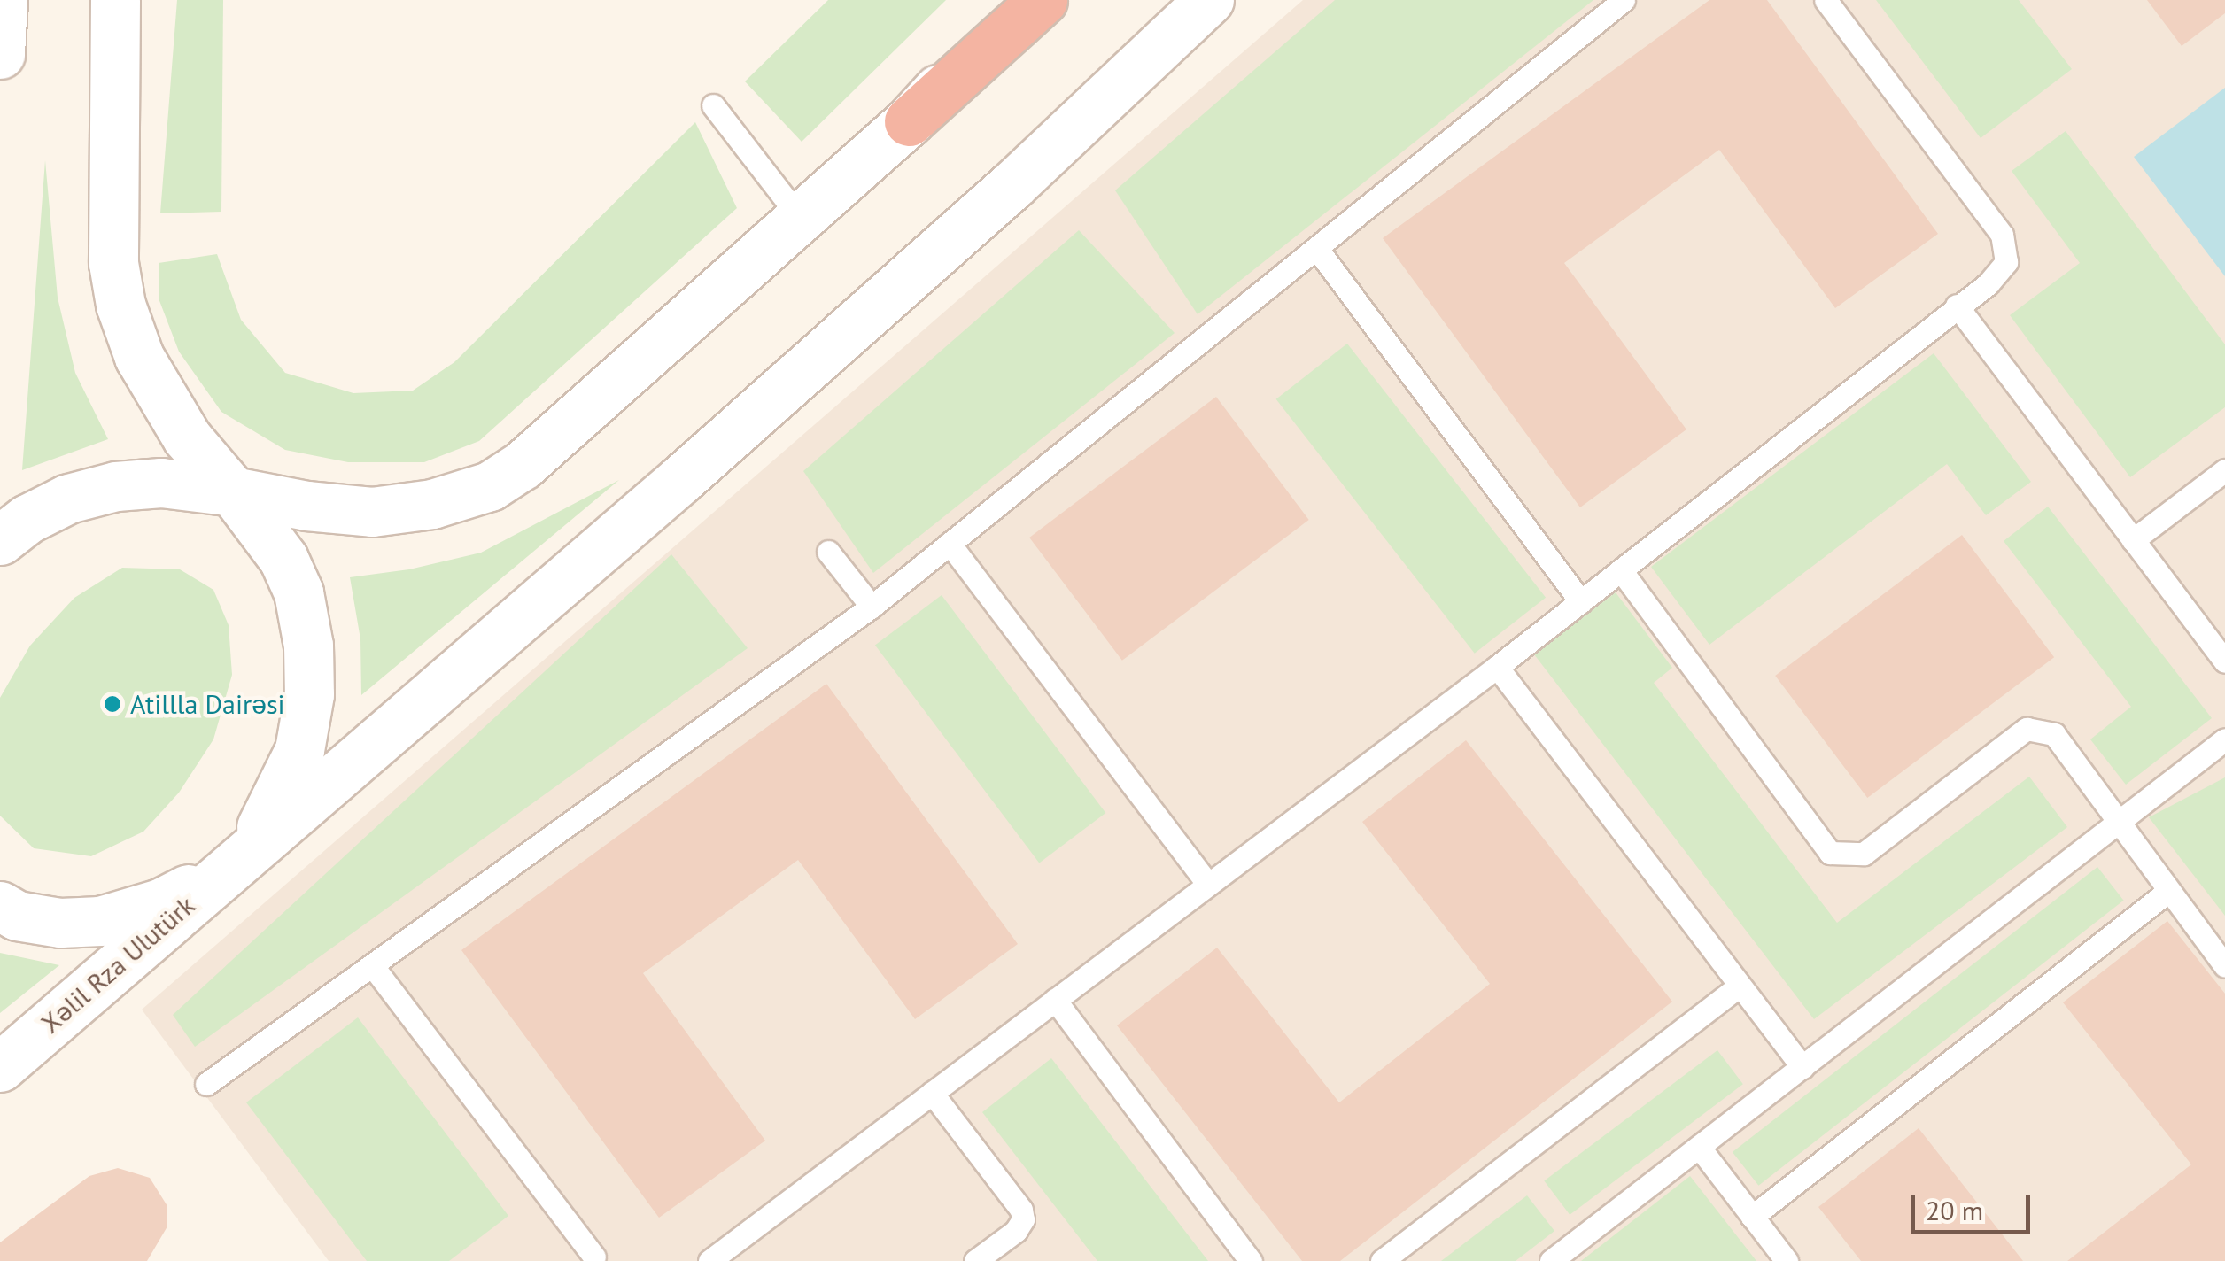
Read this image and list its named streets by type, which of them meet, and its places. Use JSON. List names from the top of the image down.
{
  "streets": {
    "main road": ["Xəlil Rza Ulutürk"]
  },
  "places": ["Atillla Dairəsi"],
  "scale_bar": "20 m"
}
